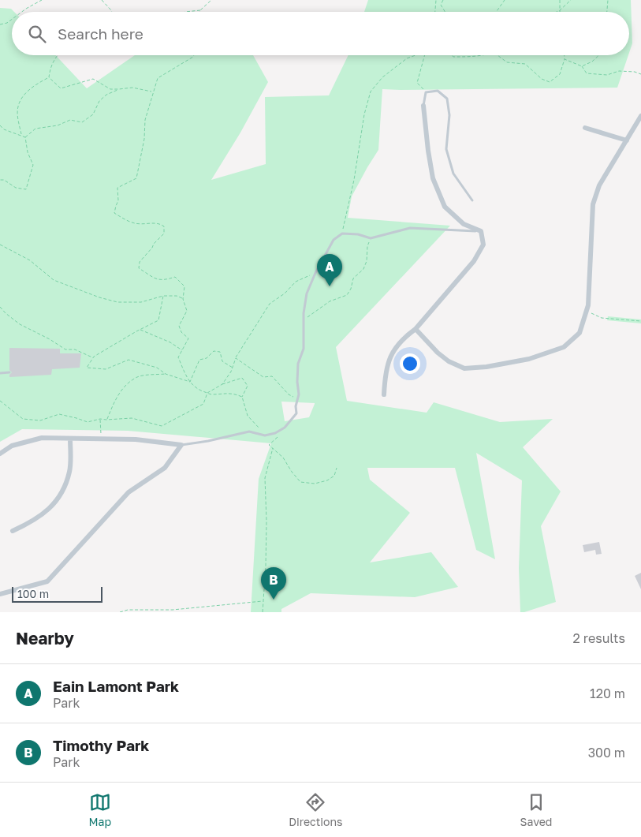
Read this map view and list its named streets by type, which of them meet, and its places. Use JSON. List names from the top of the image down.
{
  "scale_bar": "100 m",
  "page": {
    "search": "Search here",
    "pins": ["A", "B"],
    "scale": "100 m",
    "heading": ["Nearby", "2 results"],
    "list": [
      {
        "mark": "A",
        "name": "Eain Lamont Park",
        "note": "Park",
        "value": "120 m"
      },
      {
        "mark": "B",
        "name": "Timothy Park",
        "note": "Park",
        "value": "300 m"
      }
    ],
    "nav": ["Map", "Directions", "Saved"]
  }
}
